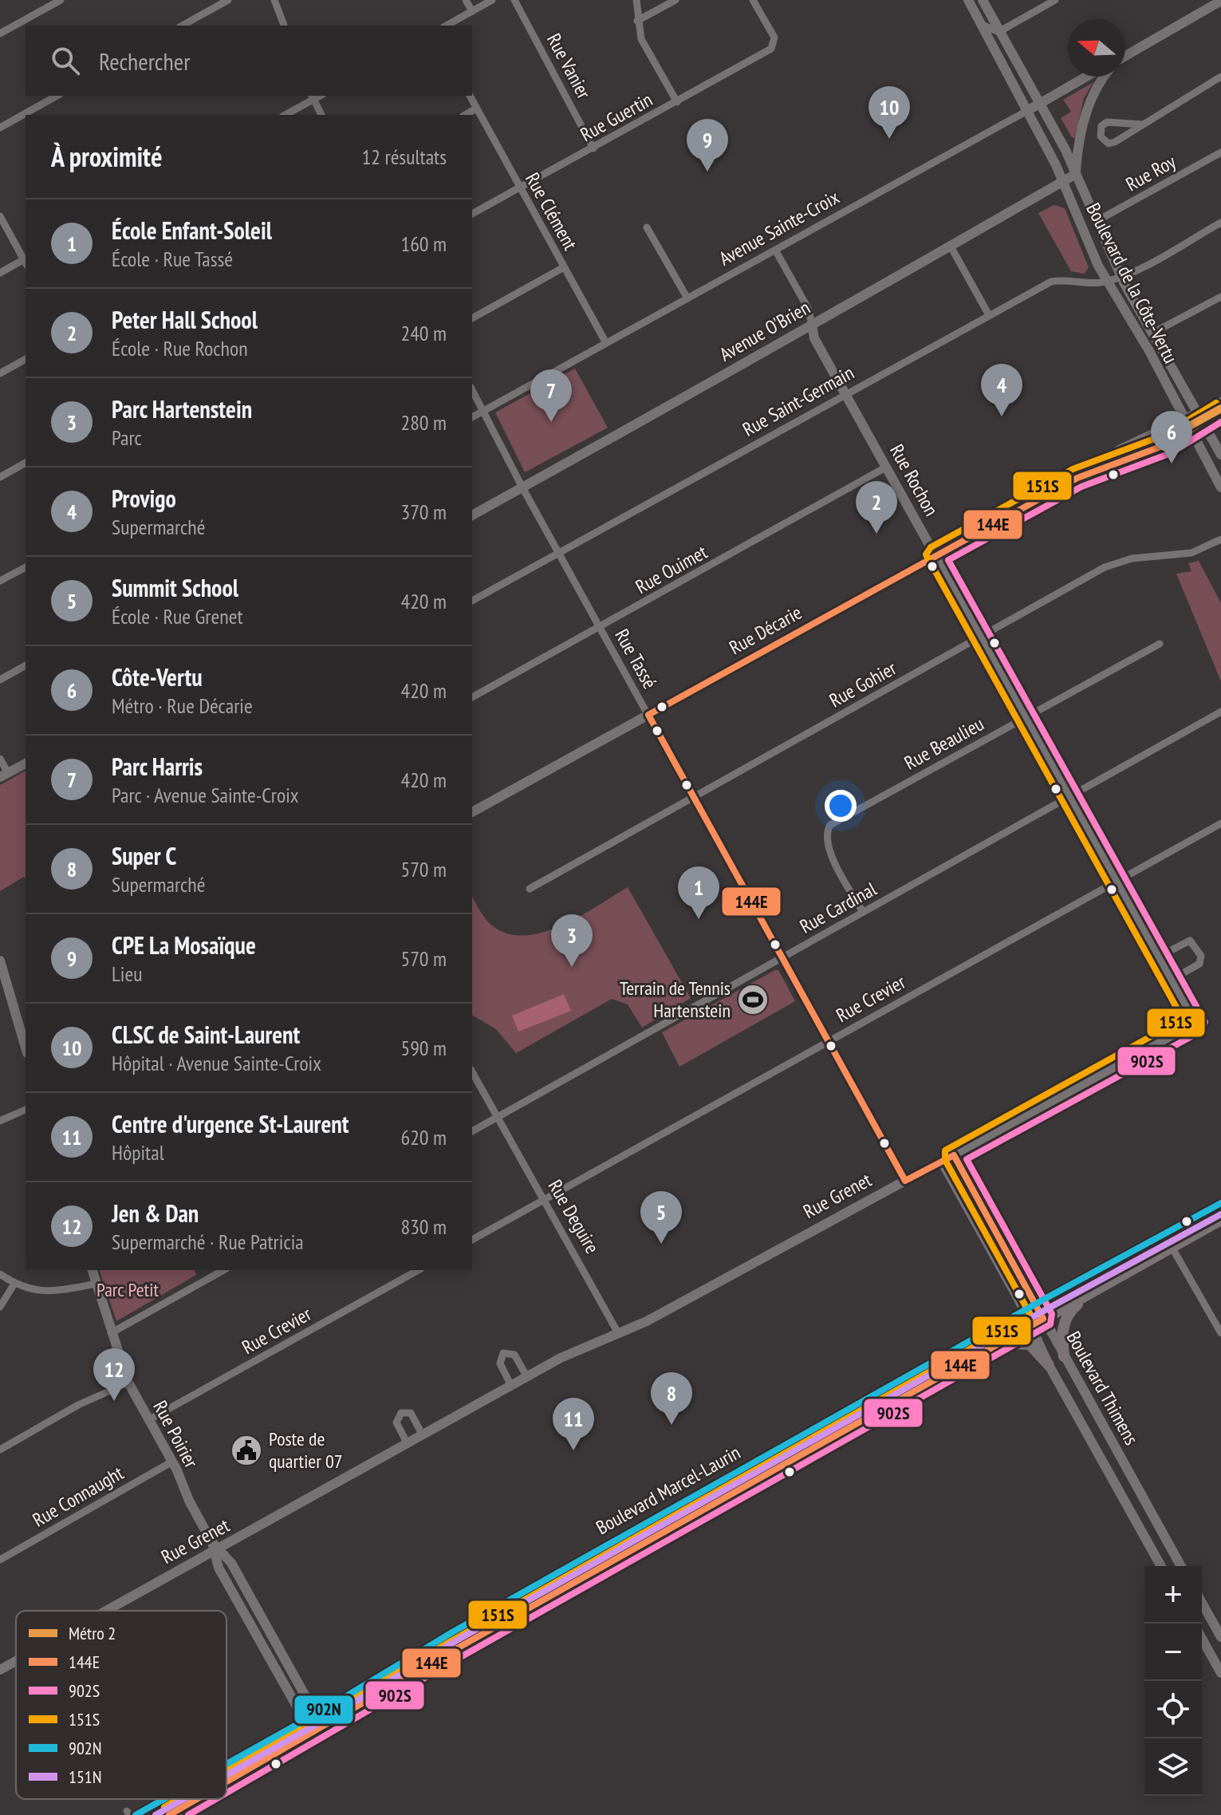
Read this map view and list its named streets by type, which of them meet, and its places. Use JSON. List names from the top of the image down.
{
  "streets": {
    "main road": ["Boulevard Marcel-Laurin"],
    "street": [
      "Rue Vanier",
      "Rue Guertin",
      "Rue Roy",
      "Rue Clément",
      "Avenue Sainte-Croix",
      "Boulevard de la Côte-Vertu",
      "Avenue O'Brien",
      "Rue Saint-Germain",
      "Rue Rochon",
      "Rue Ouimet",
      "Rue Décarie",
      "Rue Tassé",
      "Rue Gohier",
      "Rue Beaulieu",
      "Rue Cardinal",
      "Rue Crevier",
      "Rue Grenet",
      "Rue Deguire",
      "Boulevard Thimens",
      "Rue Poirier",
      "Rue Connaught"
    ]
  },
  "crossings": [
    ["Rue Vanier", "Rue Guertin"],
    ["Rue Guertin", "Rue Clément"],
    ["Rue Roy", "Boulevard de la Côte-Vertu"],
    ["Rue Clément", "Avenue Sainte-Croix"],
    ["Avenue Sainte-Croix", "Boulevard de la Côte-Vertu"],
    ["Avenue Sainte-Croix", "Rue Rochon"],
    ["Avenue Sainte-Croix", "Rue Tassé"],
    ["Boulevard de la Côte-Vertu", "Avenue O'Brien"],
    ["Boulevard de la Côte-Vertu", "Rue Saint-Germain"],
    ["Boulevard de la Côte-Vertu", "Rue Décarie"],
    ["Avenue O'Brien", "Rue Rochon"],
    ["Avenue O'Brien", "Rue Tassé"],
    ["Rue Saint-Germain", "Rue Rochon"],
    ["Rue Saint-Germain", "Rue Tassé"],
    ["Rue Rochon", "Rue Ouimet"],
    ["Rue Rochon", "Rue Décarie"],
    ["Rue Rochon", "Rue Gohier"],
    ["Rue Rochon", "Rue Beaulieu"],
    ["Rue Rochon", "Rue Cardinal"],
    ["Rue Rochon", "Rue Crevier"],
    ["Rue Rochon", "Rue Grenet"],
    ["Rue Ouimet", "Rue Tassé"],
    ["Rue Décarie", "Rue Tassé"],
    ["Rue Tassé", "Rue Gohier"],
    ["Rue Tassé", "Rue Cardinal"],
    ["Rue Tassé", "Rue Crevier"],
    ["Rue Tassé", "Rue Grenet"],
    ["Rue Beaulieu", "Rue Cardinal"],
    ["Rue Cardinal", "Rue Deguire"],
    ["Rue Crevier", "Rue Deguire"],
    ["Rue Crevier", "Rue Poirier"],
    ["Rue Grenet", "Rue Deguire"],
    ["Rue Grenet", "Boulevard Thimens"],
    ["Rue Grenet", "Rue Poirier"],
    ["Boulevard Thimens", "Boulevard Marcel-Laurin"],
    ["Rue Poirier", "Boulevard Marcel-Laurin"],
    ["Rue Poirier", "Rue Connaught"]
  ],
  "parks": ["Parc Petit"],
  "places": {
    "sports": ["Terrain de Tennis Hartenstein"],
    "public building": ["Poste de quartier 07"]
  },
  "lines": [
    "transit line 151S",
    "metro line 2",
    "transit line 144E",
    "transit line 902S",
    "transit line 902N",
    "transit line 151N"
  ],
  "legend": [
    "Métro 2",
    "144E",
    "902S",
    "151S",
    "902N",
    "151N"
  ],
  "north": "left",
  "page": {
    "search": "Rechercher",
    "pins": [
      "10",
      "9",
      "4",
      "7",
      "6",
      "2",
      "1",
      "3",
      "5",
      "12",
      "8",
      "11"
    ],
    "heading": ["À proximité", "12 résultats"],
    "list": [
      {
        "mark": "1",
        "name": "École Enfant-Soleil",
        "note": "École · Rue Tassé",
        "value": "160 m"
      },
      {
        "mark": "2",
        "name": "Peter Hall School",
        "note": "École · Rue Rochon",
        "value": "240 m"
      },
      {
        "mark": "3",
        "name": "Parc Hartenstein",
        "note": "Parc",
        "value": "280 m"
      },
      {
        "mark": "4",
        "name": "Provigo",
        "note": "Supermarché",
        "value": "370 m"
      },
      {
        "mark": "5",
        "name": "Summit School",
        "note": "École · Rue Grenet",
        "value": "420 m"
      },
      {
        "mark": "6",
        "name": "Côte-Vertu",
        "note": "Métro · Rue Décarie",
        "value": "420 m"
      },
      {
        "mark": "7",
        "name": "Parc Harris",
        "note": "Parc · Avenue Sainte-Croix",
        "value": "420 m"
      },
      {
        "mark": "8",
        "name": "Super C",
        "note": "Supermarché",
        "value": "570 m"
      },
      {
        "mark": "9",
        "name": "CPE La Mosaïque",
        "note": "Lieu",
        "value": "570 m"
      },
      {
        "mark": "10",
        "name": "CLSC de Saint-Laurent",
        "note": "Hôpital · Avenue Sainte-Croix",
        "value": "590 m"
      },
      {
        "mark": "11",
        "name": "Centre d'urgence St-Laurent",
        "note": "Hôpital",
        "value": "620 m"
      },
      {
        "mark": "12",
        "name": "Jen & Dan",
        "note": "Supermarché · Rue Patricia",
        "value": "830 m"
      }
    ],
    "map_buttons": ["+", "−"]
  }
}
